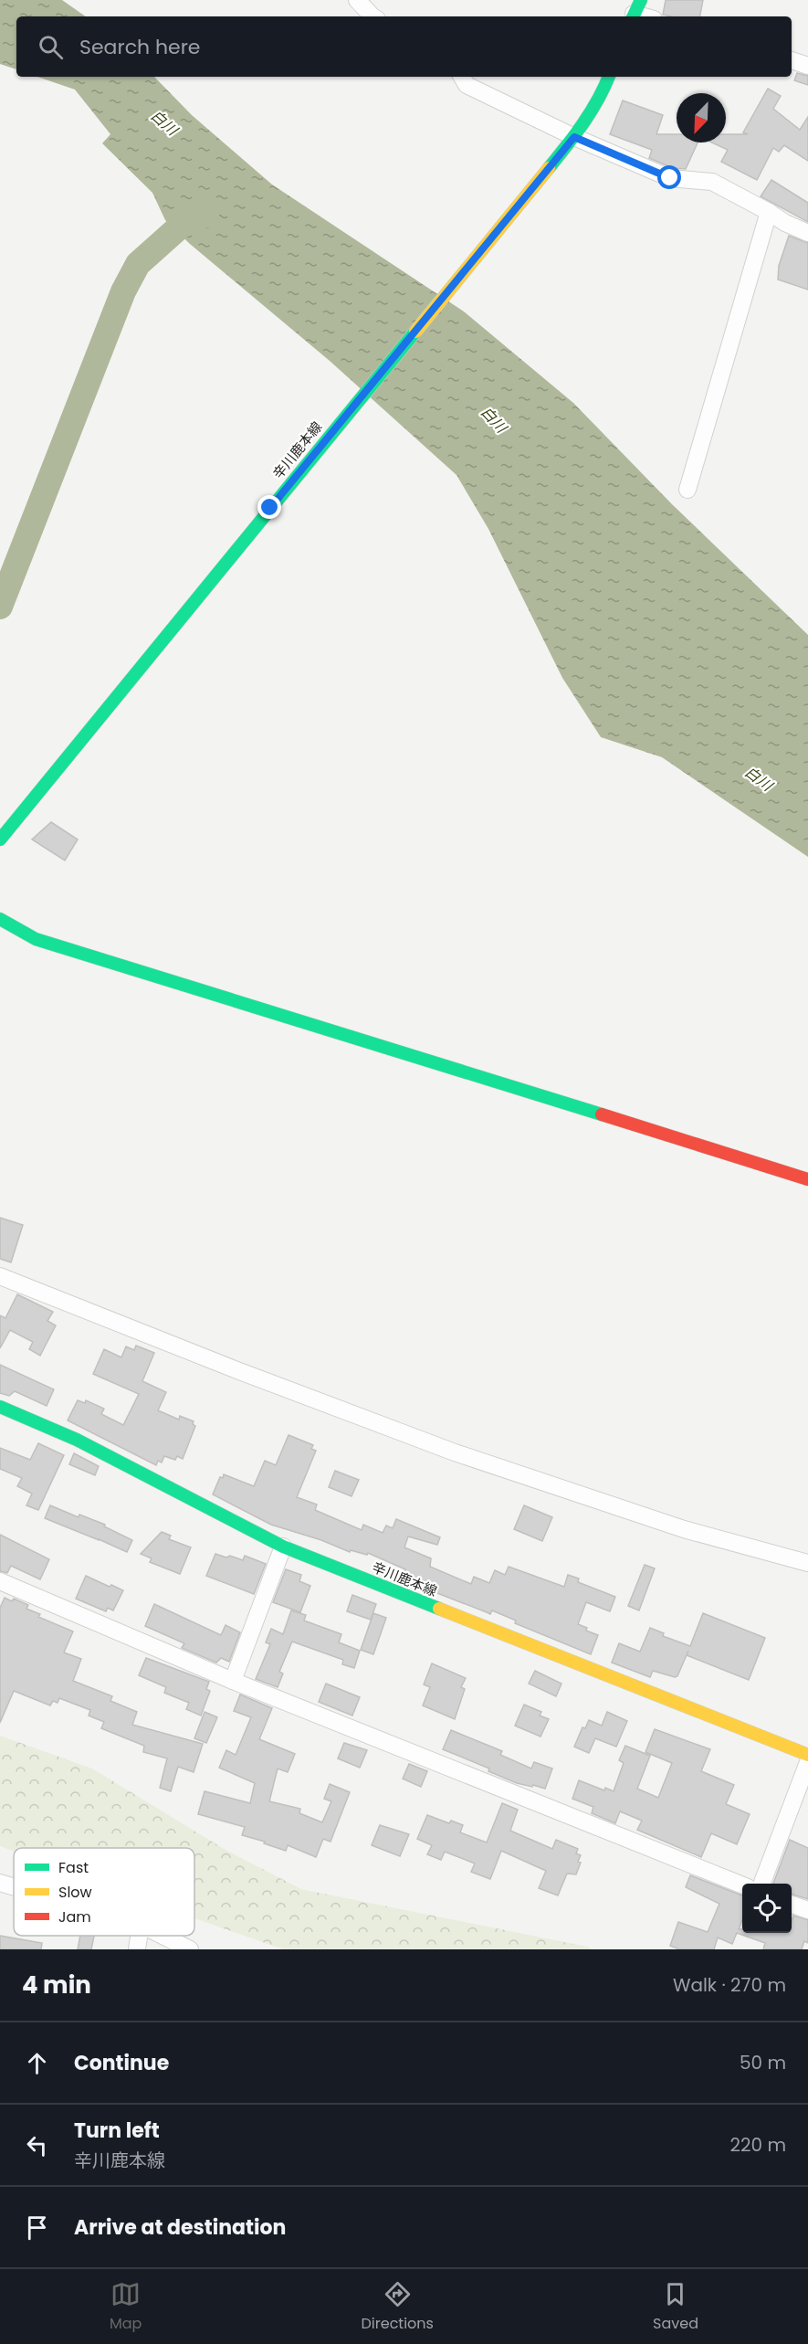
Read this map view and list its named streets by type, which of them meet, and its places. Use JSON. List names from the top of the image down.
{
  "streets": {
    "main road": ["辛川鹿本線"]
  },
  "water": ["白川"],
  "legend": ["Fast", "Slow", "Jam"],
  "north": "bottom left",
  "page": {
    "search": "Search here",
    "heading": ["4 min", "Walk · 270 m"],
    "list": [
      ["Continue", "50 m"],
      ["Turn left", "辛川鹿本線", "220 m"],
      "Arrive at destination"
    ],
    "nav": ["Map", "Directions", "Saved"]
  }
}
